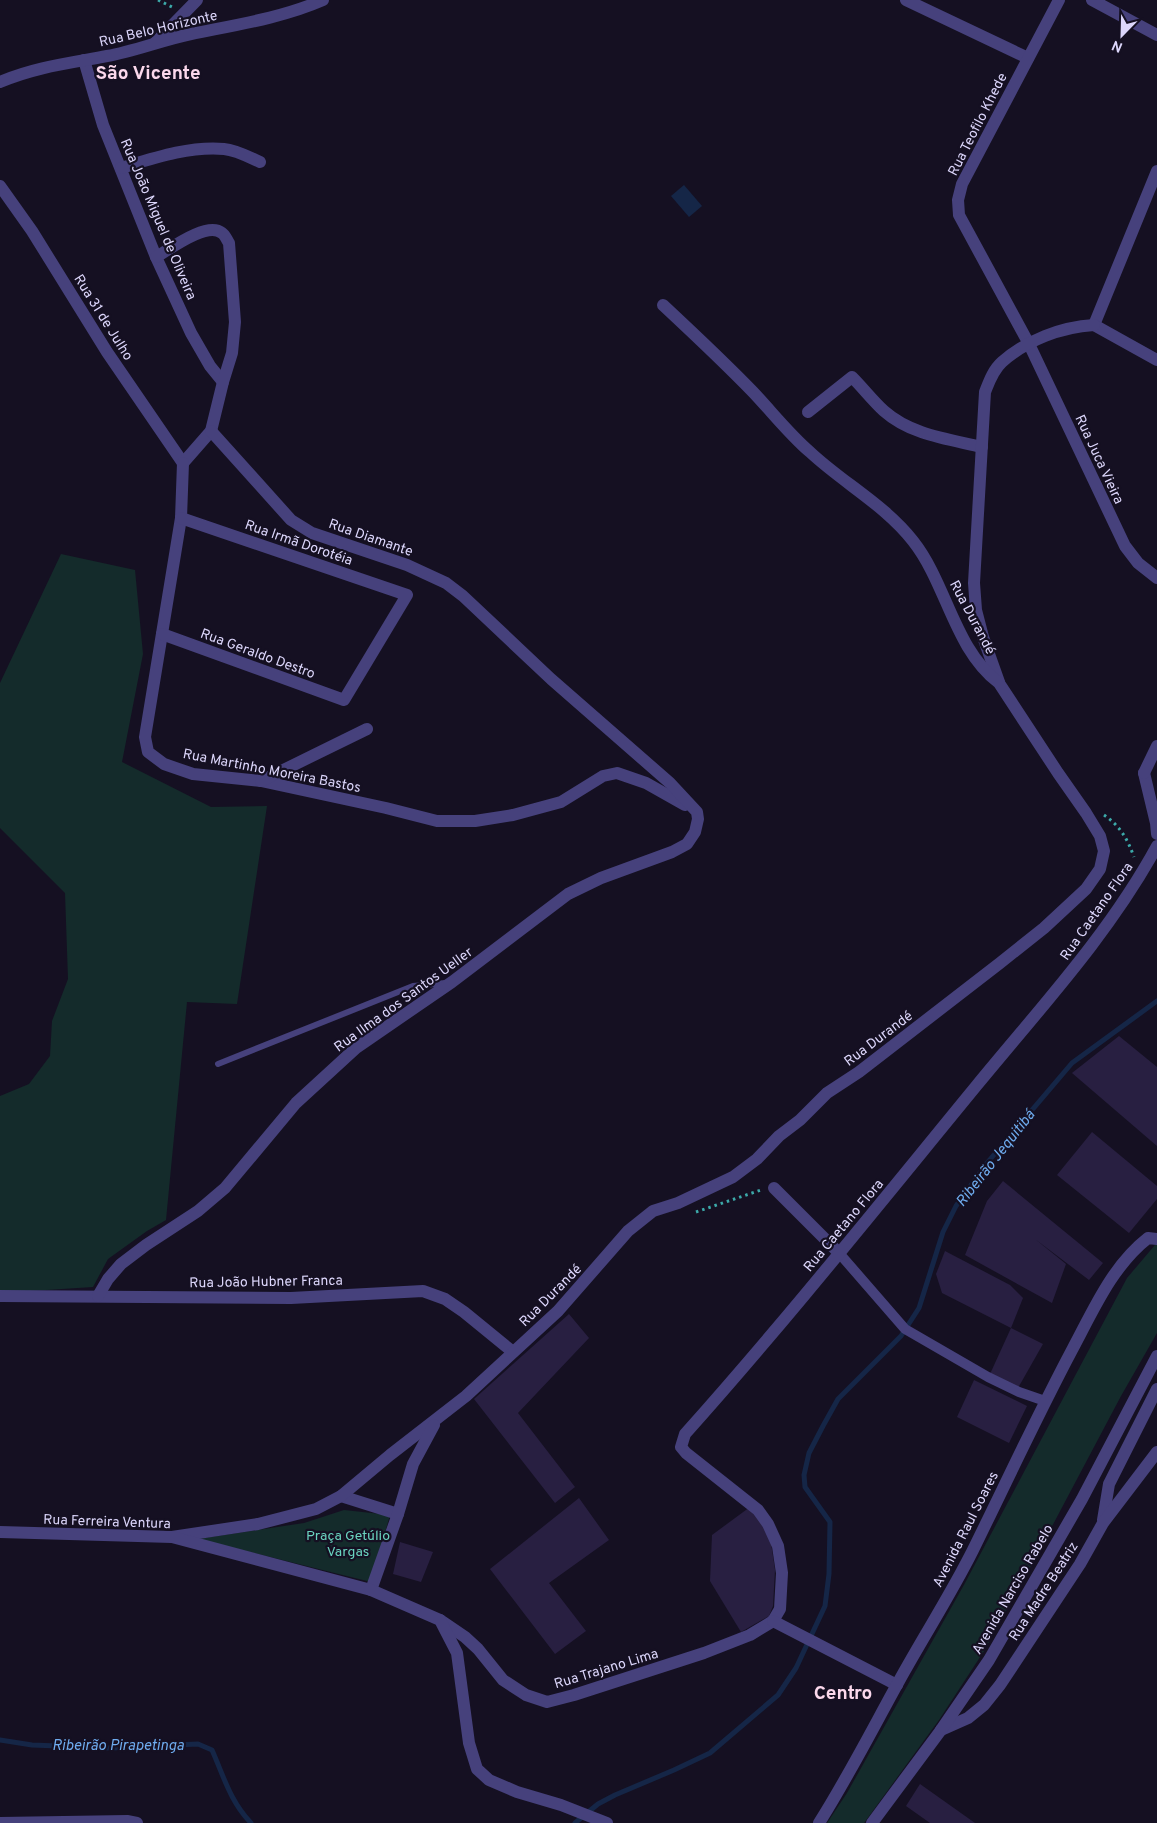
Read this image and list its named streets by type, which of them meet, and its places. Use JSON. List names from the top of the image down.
{
  "streets": {
    "street": [
      "Rua Belo Horizonte",
      "Rua Teofilo Khede",
      "Rua João Miguel de Oliveira",
      "Rua 31 de Julho",
      "Rua Juca Vieira",
      "Rua Diamante",
      "Rua Irmã Dorotéia",
      "Rua Durandé",
      "Rua Geraldo Destro",
      "Rua Martinho Moreira Bastos",
      "Rua Caetano Flora",
      "Rua Ilma dos Santos Ueller",
      "Rua João Hubner Franca",
      "Rua Ferreira Ventura",
      "Avenida Raul Soares",
      "Avenida Narciso Rabelo",
      "Rua Madre Beatriz",
      "Rua Trajano Lima"
    ]
  },
  "crossings": [
    ["Rua Belo Horizonte", "Rua João Miguel de Oliveira"],
    ["Rua Teofilo Khede", "Rua Juca Vieira"],
    ["Rua 31 de Julho", "Rua Martinho Moreira Bastos"],
    ["Rua Diamante", "Rua Martinho Moreira Bastos"],
    ["Rua Diamante", "Rua Ilma dos Santos Ueller"],
    ["Rua Irmã Dorotéia", "Rua Geraldo Destro"],
    ["Rua Irmã Dorotéia", "Rua Martinho Moreira Bastos"],
    ["Rua Durandé", "Rua João Hubner Franca"],
    ["Rua Durandé", "Rua Ferreira Ventura"],
    ["Rua Geraldo Destro", "Rua Martinho Moreira Bastos"],
    ["Rua Martinho Moreira Bastos", "Rua Ilma dos Santos Ueller"],
    ["Rua Caetano Flora", "Rua Trajano Lima"],
    ["Rua Ilma dos Santos Ueller", "Rua João Hubner Franca"],
    ["Rua Ferreira Ventura", "Rua Trajano Lima"],
    ["Avenida Narciso Rabelo", "Rua Madre Beatriz"]
  ],
  "districts": ["São Vicente", "Centro"],
  "water": ["Ribeirão Jequitibá", "Ribeirão Pirapetinga"],
  "parks": ["Praça Getúlio Vargas"],
  "north": "bottom left"
}
